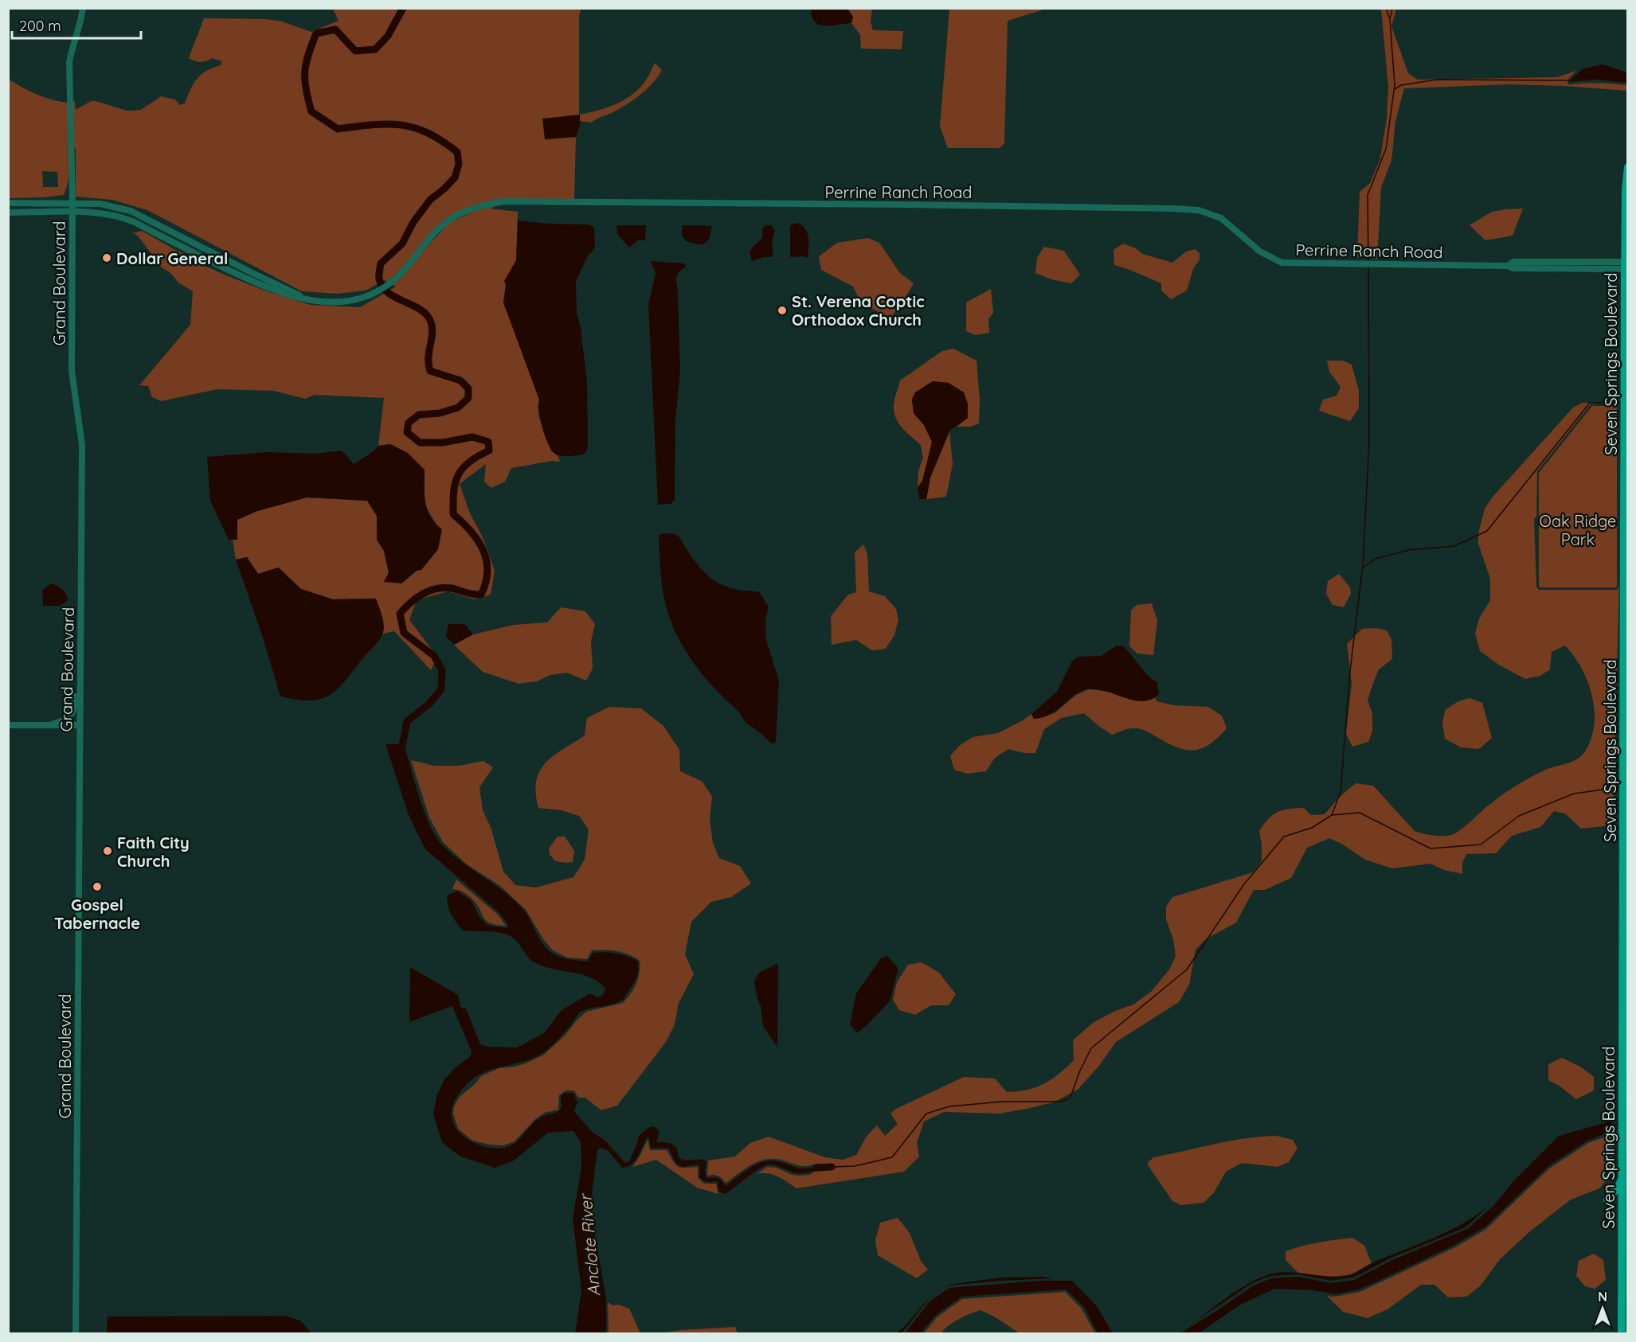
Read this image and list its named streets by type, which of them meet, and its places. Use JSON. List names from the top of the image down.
{
  "streets": {
    "main road": ["Seven Springs Boulevard"],
    "street": ["Perrine Ranch Road", "Grand Boulevard"]
  },
  "crossings": [
    ["Perrine Ranch Road", "Grand Boulevard"],
    ["Perrine Ranch Road", "Seven Springs Boulevard"]
  ],
  "water": ["Anclote River"],
  "parks": ["Oak Ridge Park"],
  "places": [
    "Dollar General",
    "St. Verena Coptic Orthodox Church",
    "Faith City Church",
    "Gospel Tabernacle"
  ],
  "scale_bar": "200 m",
  "north": "top"
}
